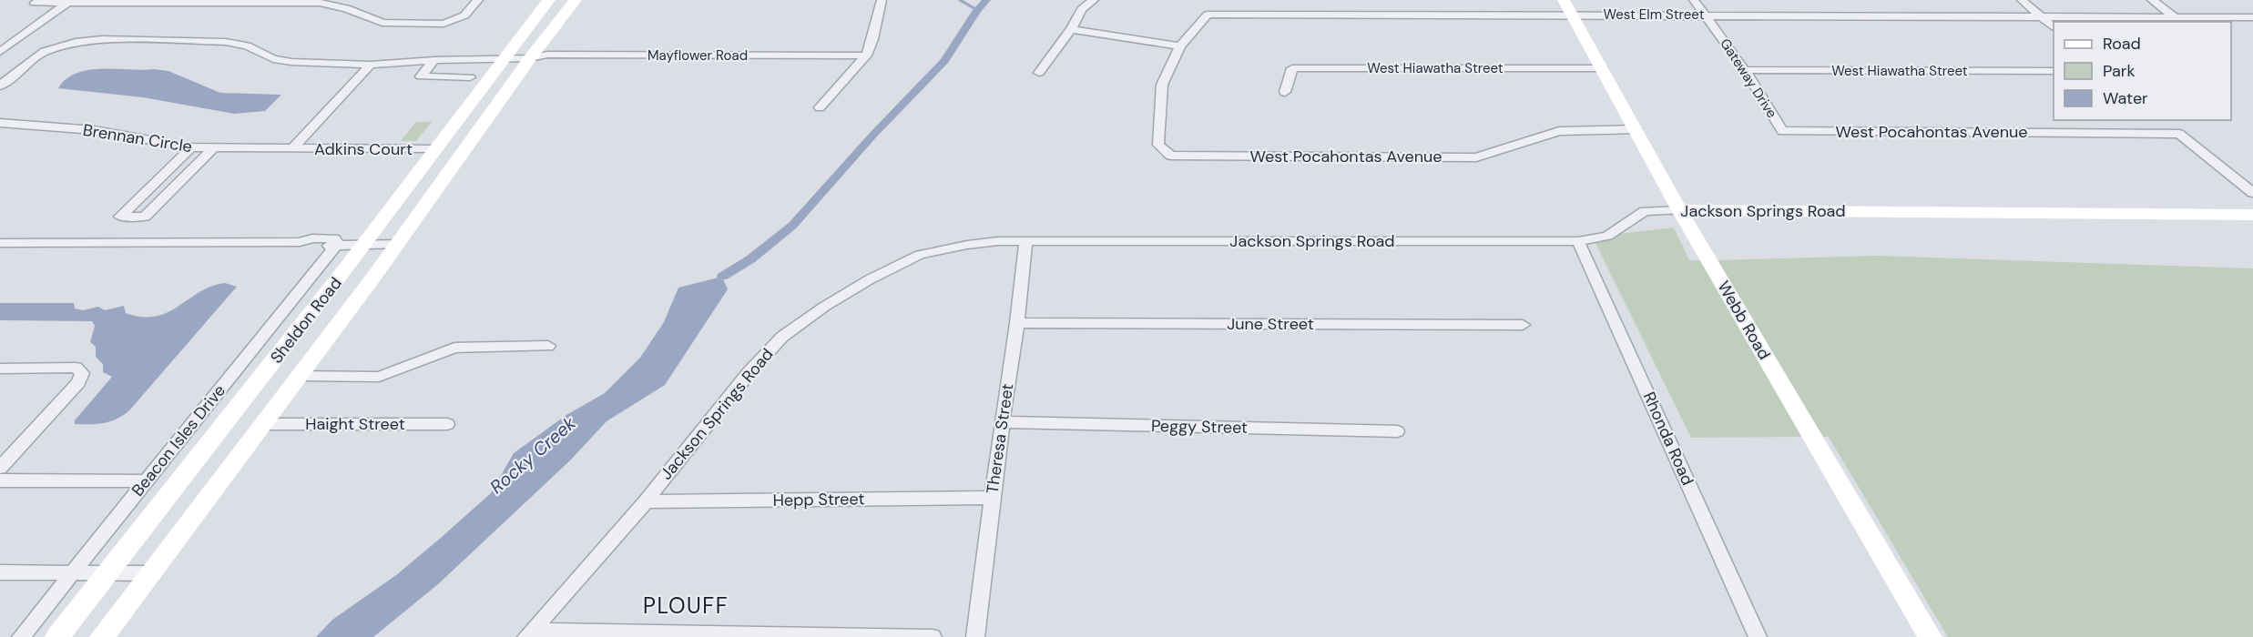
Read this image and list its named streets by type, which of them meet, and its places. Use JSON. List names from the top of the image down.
{
  "streets": {
    "main road": ["Jackson Springs Road", "Sheldon Road", "Webb Road"],
    "street": [
      "West Elm Street",
      "Mayflower Road",
      "West Hiawatha Street",
      "Gateway Drive",
      "West Pocahontas Avenue",
      "Brennan Circle",
      "Adkins Court",
      "June Street",
      "Haight Street",
      "Peggy Street",
      "Theresa Street",
      "Rhonda Road",
      "Beacon Isles Drive",
      "Hepp Street"
    ]
  },
  "crossings": [
    ["West Elm Street", "Gateway Drive"],
    ["West Elm Street", "West Pocahontas Avenue"],
    ["West Elm Street", "Webb Road"],
    ["Mayflower Road", "Sheldon Road"],
    ["West Hiawatha Street", "Gateway Drive"],
    ["West Hiawatha Street", "Webb Road"],
    ["Gateway Drive", "West Pocahontas Avenue"],
    ["West Pocahontas Avenue", "Webb Road"],
    ["Brennan Circle", "Adkins Court"],
    ["Adkins Court", "Sheldon Road"],
    ["Jackson Springs Road", "Webb Road"],
    ["Jackson Springs Road", "Theresa Street"],
    ["Jackson Springs Road", "Rhonda Road"],
    ["Jackson Springs Road", "Hepp Street"],
    ["Sheldon Road", "Haight Street"],
    ["June Street", "Theresa Street"],
    ["Peggy Street", "Theresa Street"],
    ["Theresa Street", "Hepp Street"]
  ],
  "districts": ["PLOUFF"],
  "water": ["Rocky Creek"],
  "legend": ["Road", "Park", "Water"]
}
